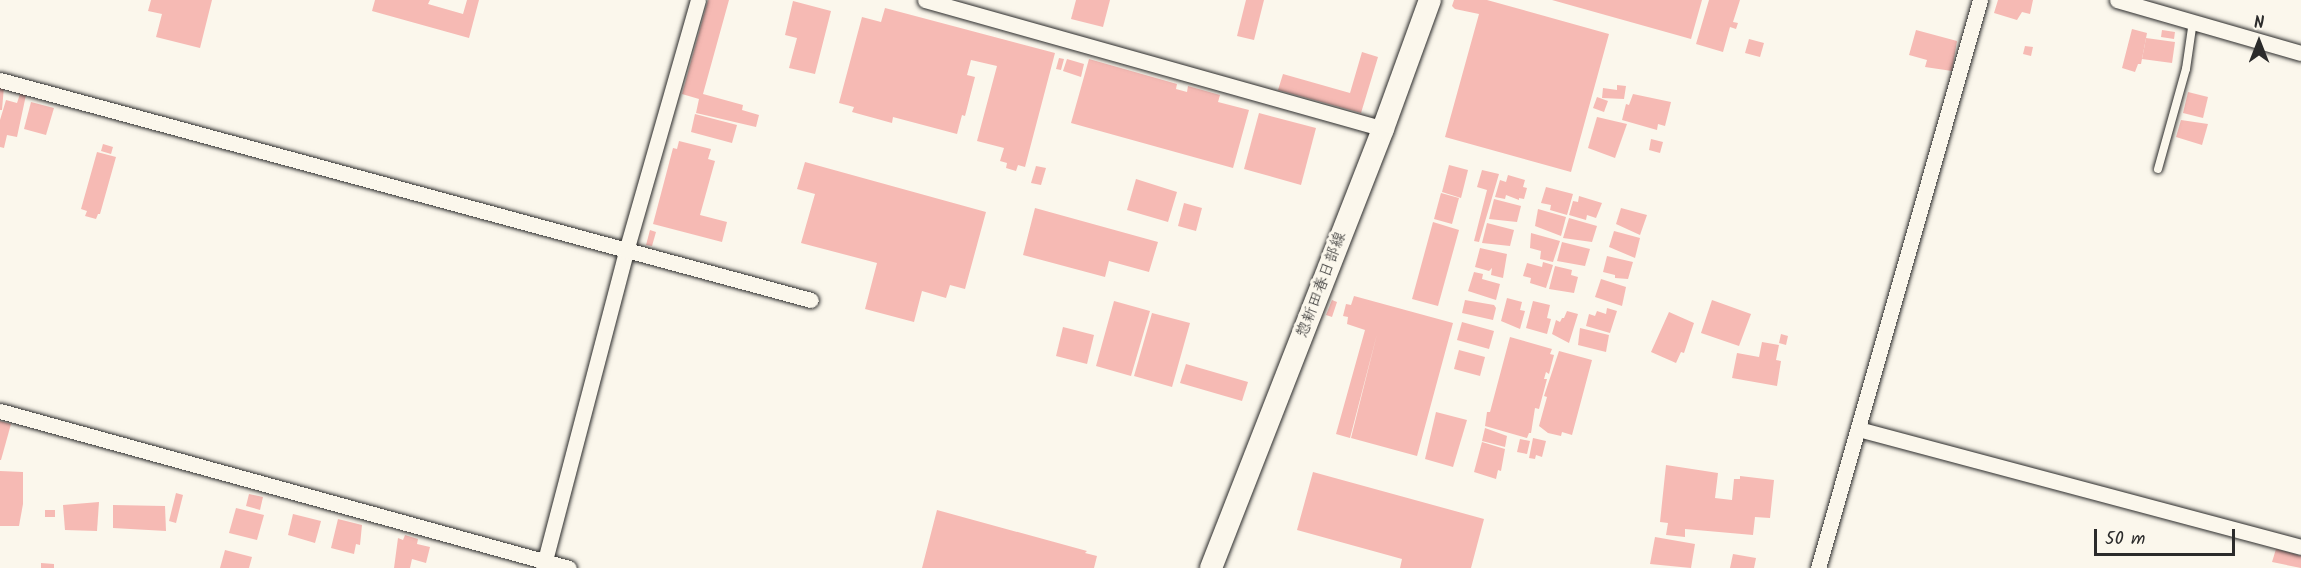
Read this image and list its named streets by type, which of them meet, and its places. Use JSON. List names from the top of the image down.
{
  "streets": {
    "main road": ["惣新田春日部線"]
  },
  "scale_bar": "50 m",
  "north": "top"
}
